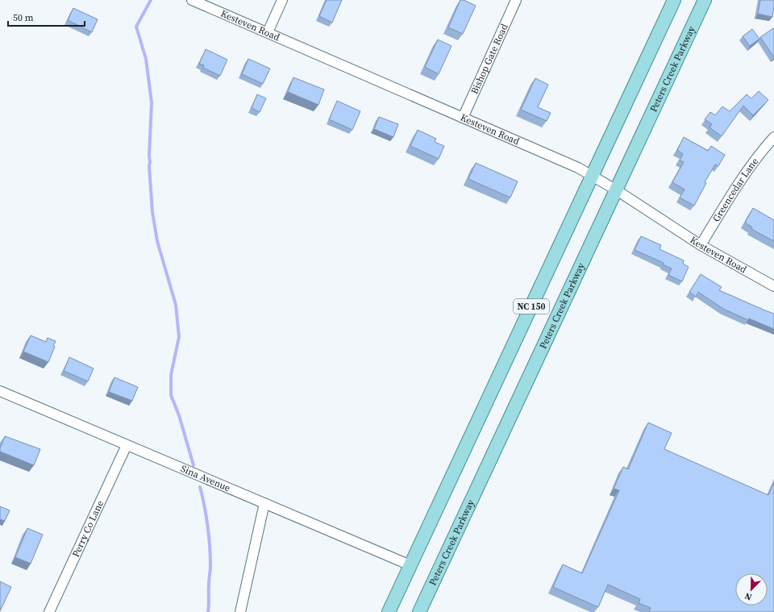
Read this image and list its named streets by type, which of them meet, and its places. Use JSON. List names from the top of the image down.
{
  "streets": {
    "main road": ["Peters Creek Parkway", "NC 150"],
    "street": [
      "Kesteven Road",
      "Bishop Gate Road",
      "Greencedar Lane",
      "Sina Avenue",
      "Perry Co Lane"
    ]
  },
  "crossings": [
    ["Kesteven Road", "Bishop Gate Road"],
    ["Kesteven Road", "Peters Creek Parkway"],
    ["Kesteven Road", "Greencedar Lane"],
    ["Kesteven Road", "NC 150"],
    ["NC 150", "Sina Avenue"],
    ["Sina Avenue", "Perry Co Lane"]
  ],
  "scale_bar": "50 m",
  "north": "bottom left"
}
